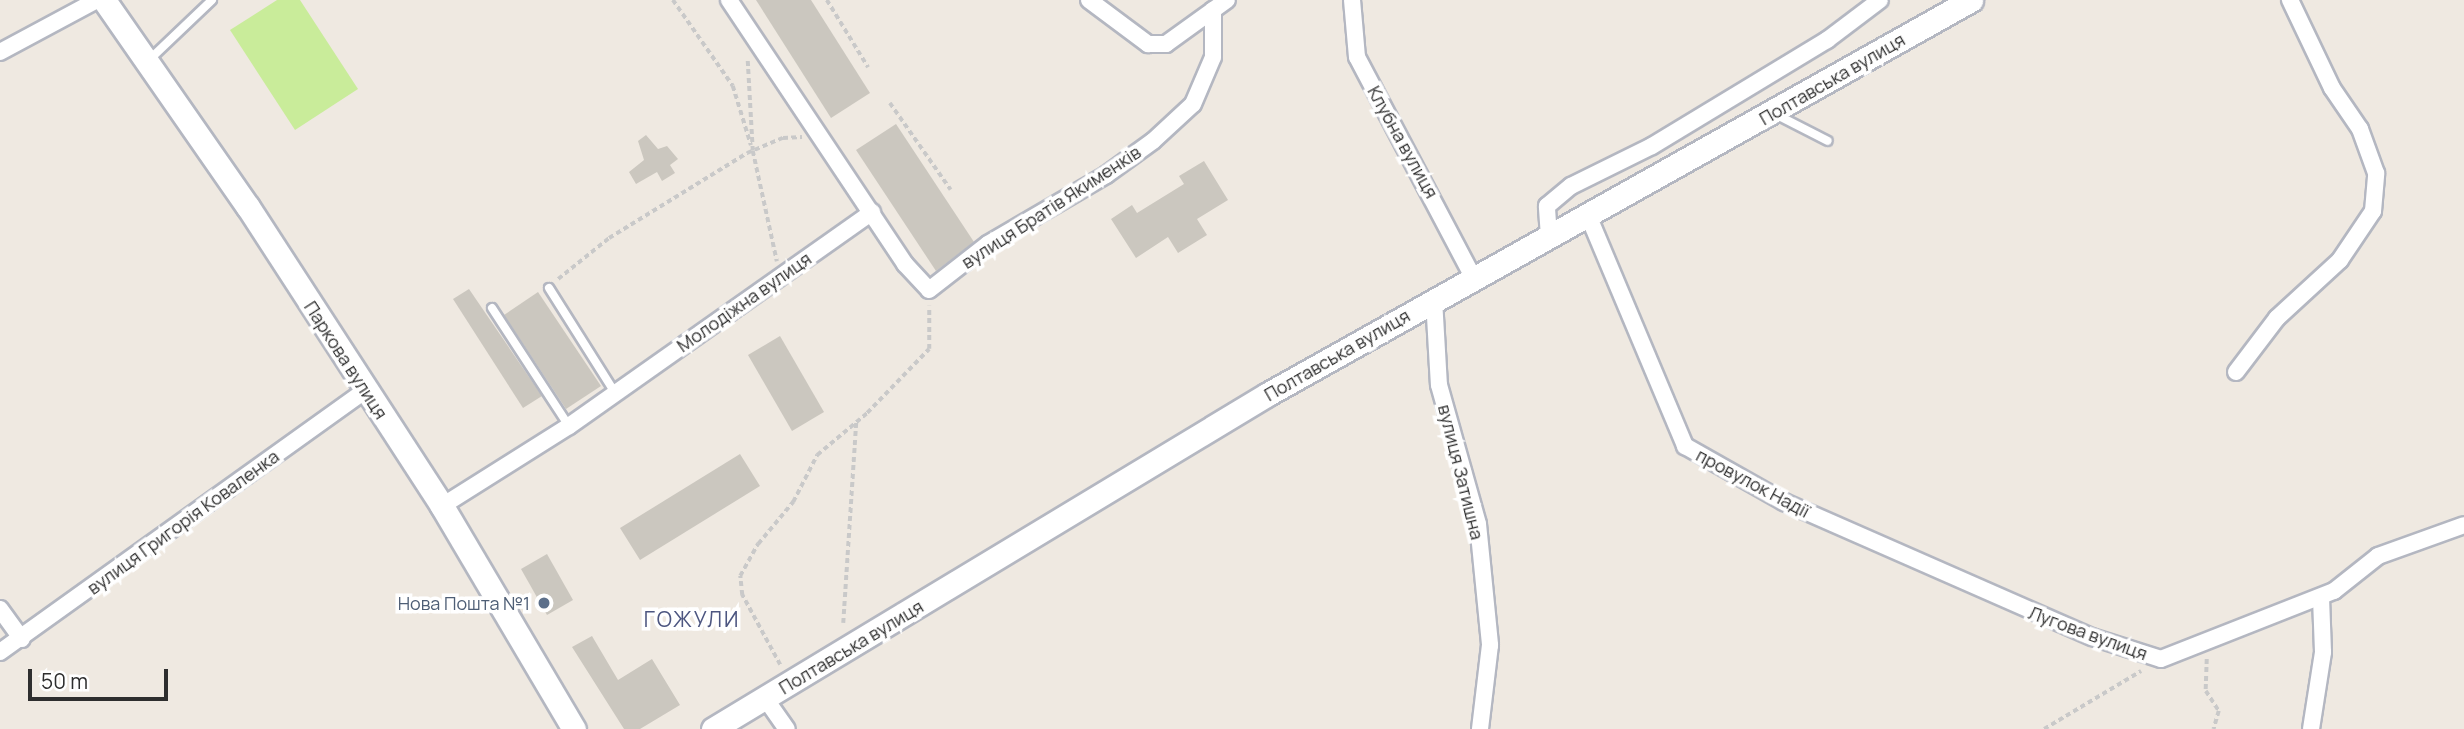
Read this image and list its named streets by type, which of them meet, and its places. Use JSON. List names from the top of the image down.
{
  "streets": {
    "street": [
      "Полтавська вулиця",
      "Клубна вулиця",
      "вулиця Братів Якименків",
      "Молодіжна вулиця",
      "Паркова вулиця",
      "вулиця Затишна",
      "провулок Надії",
      "вулиця Григорія Коваленка",
      "Лугова вулиця"
    ]
  },
  "crossings": [
    ["Полтавська вулиця", "Клубна вулиця"],
    ["Полтавська вулиця", "вулиця Затишна"],
    ["Полтавська вулиця", "провулок Надії"],
    ["Молодіжна вулиця", "Паркова вулиця"],
    ["Паркова вулиця", "вулиця Григорія Коваленка"],
    ["провулок Надії", "Лугова вулиця"]
  ],
  "districts": ["ГОЖУЛИ"],
  "places": ["Нова Пошта №1"],
  "scale_bar": "50 m"
}
